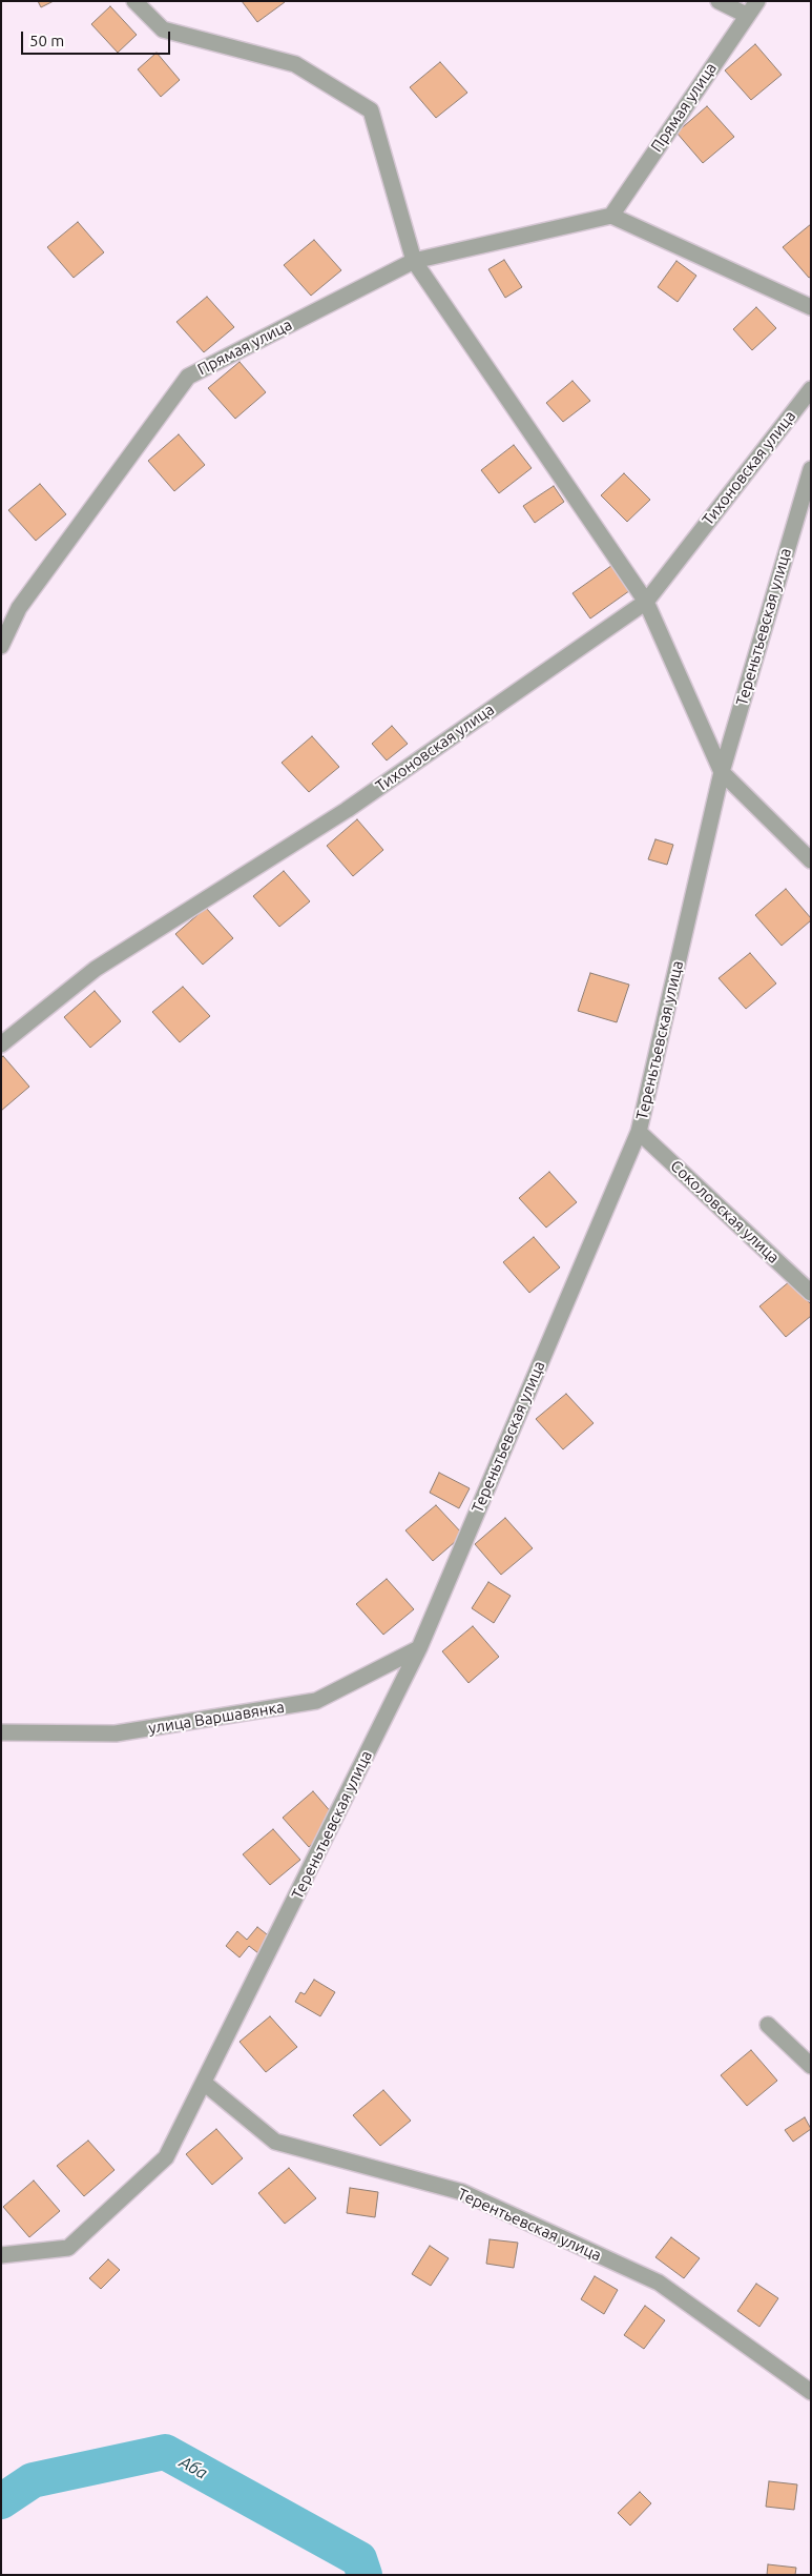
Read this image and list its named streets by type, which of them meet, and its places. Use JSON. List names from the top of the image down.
{
  "streets": {
    "street": [
      "Прямая улица",
      "Тихоновская улица",
      "Тереньтьевская улица",
      "Соколовская улица",
      "улица Варшавянка",
      "Терентьевская улица"
    ]
  },
  "crossings": [
    ["Тереньтьевская улица", "Соколовская улица"],
    ["Тереньтьевская улица", "улица Варшавянка"],
    ["Тереньтьевская улица", "Терентьевская улица"]
  ],
  "water": ["Аба"],
  "scale_bar": "50 m"
}
